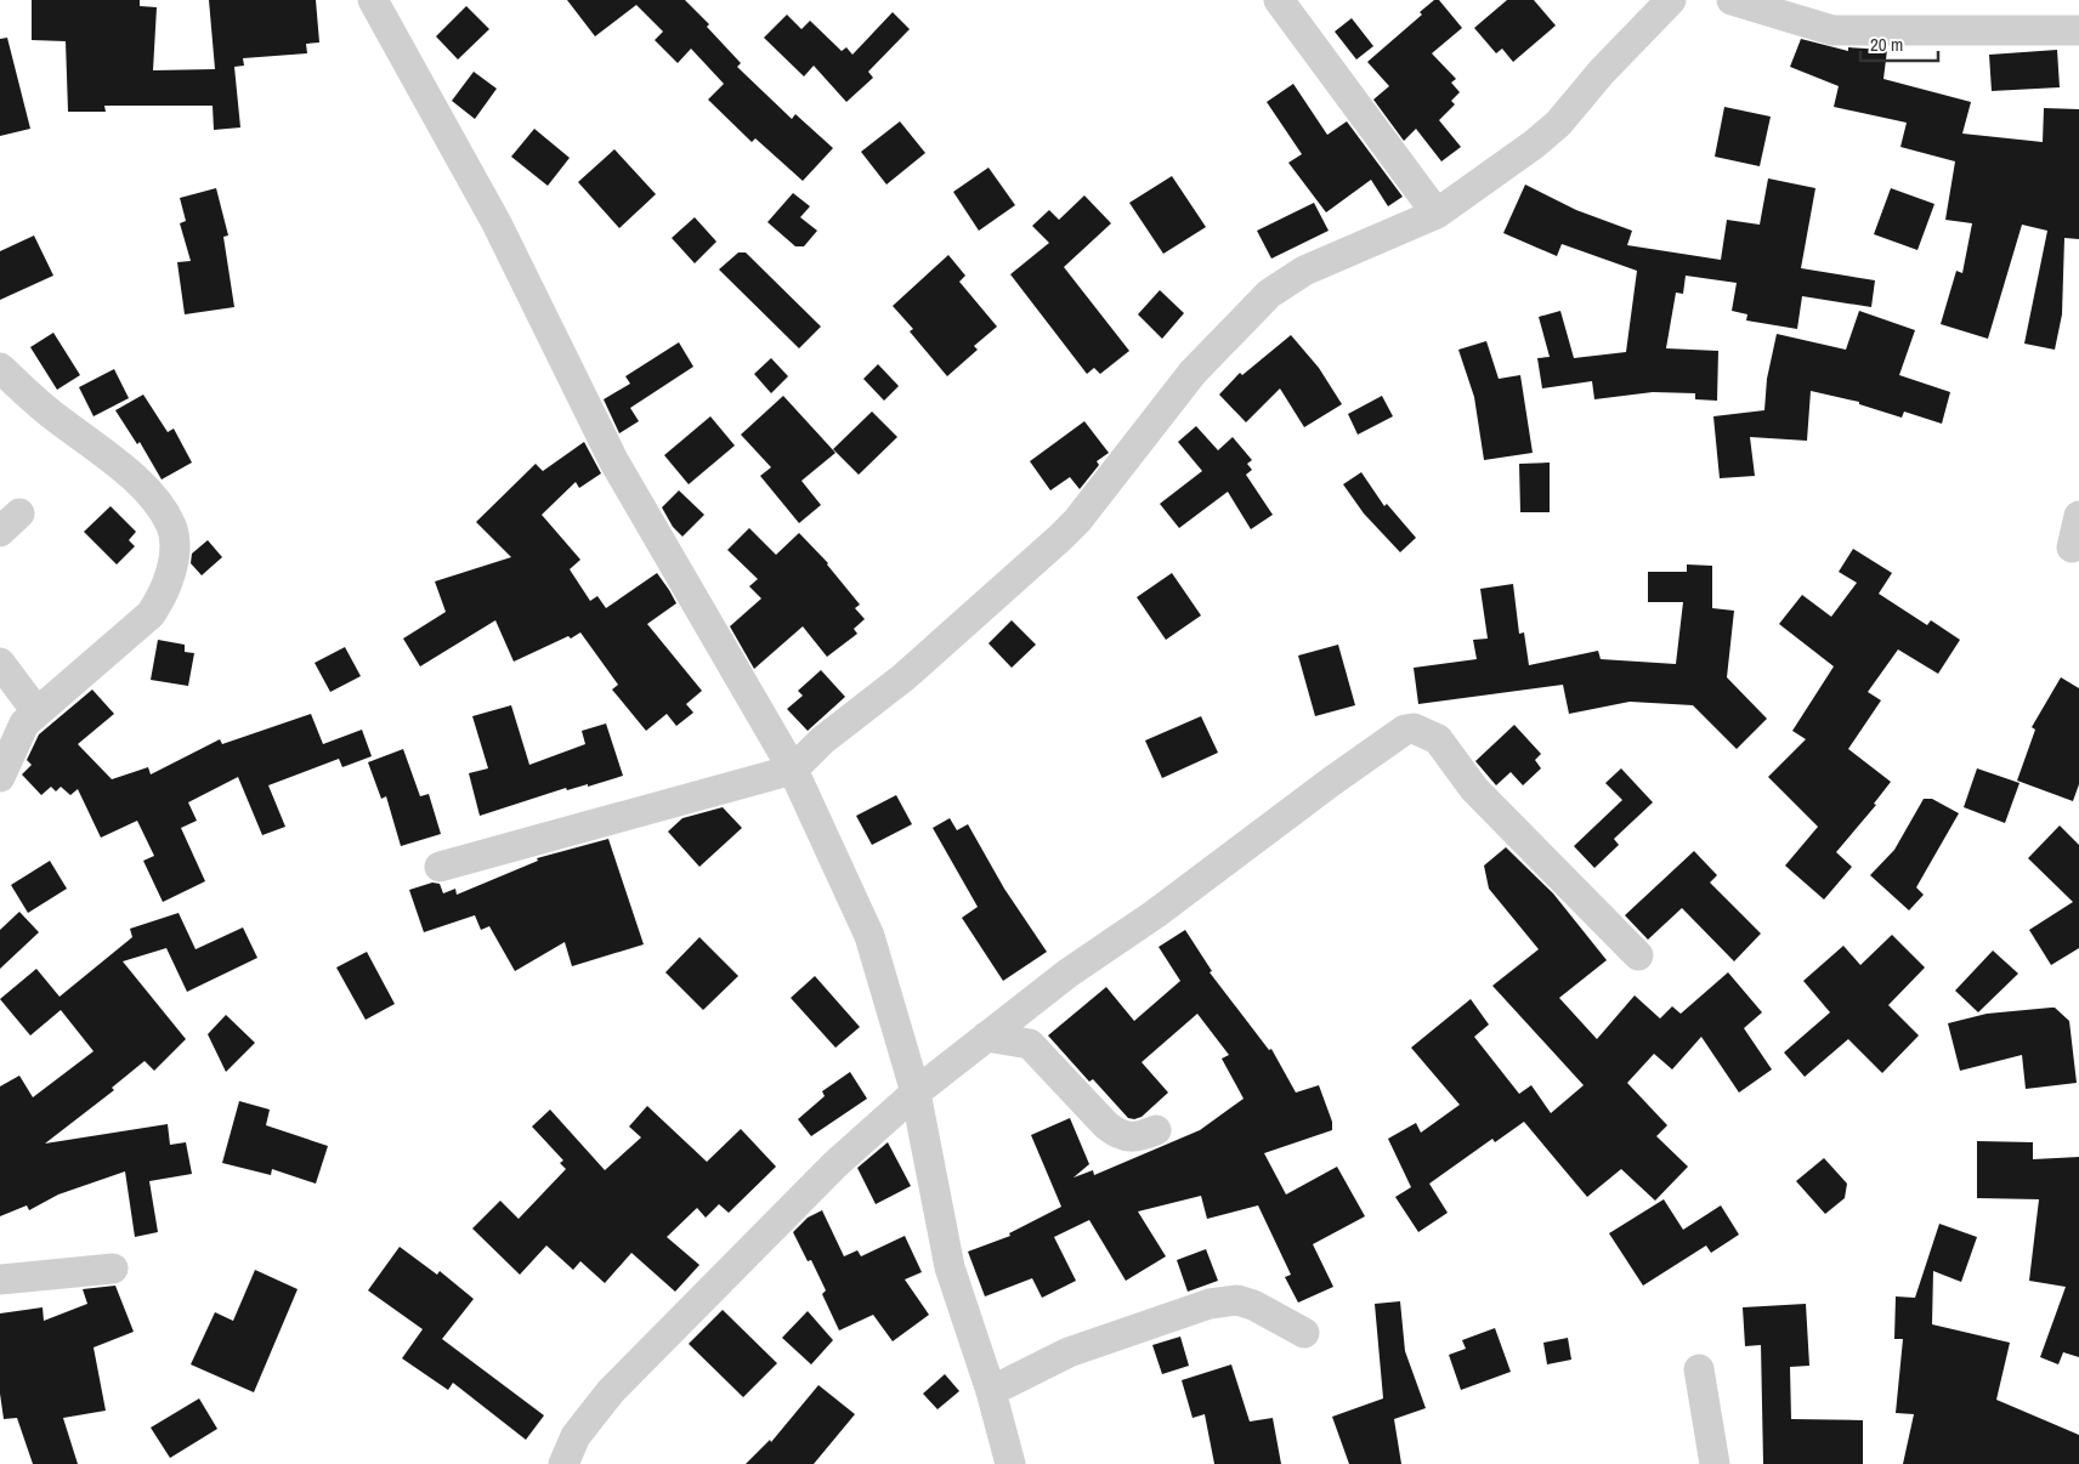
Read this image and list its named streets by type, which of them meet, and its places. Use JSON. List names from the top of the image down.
{
  "scale_bar": "20 m"
}
